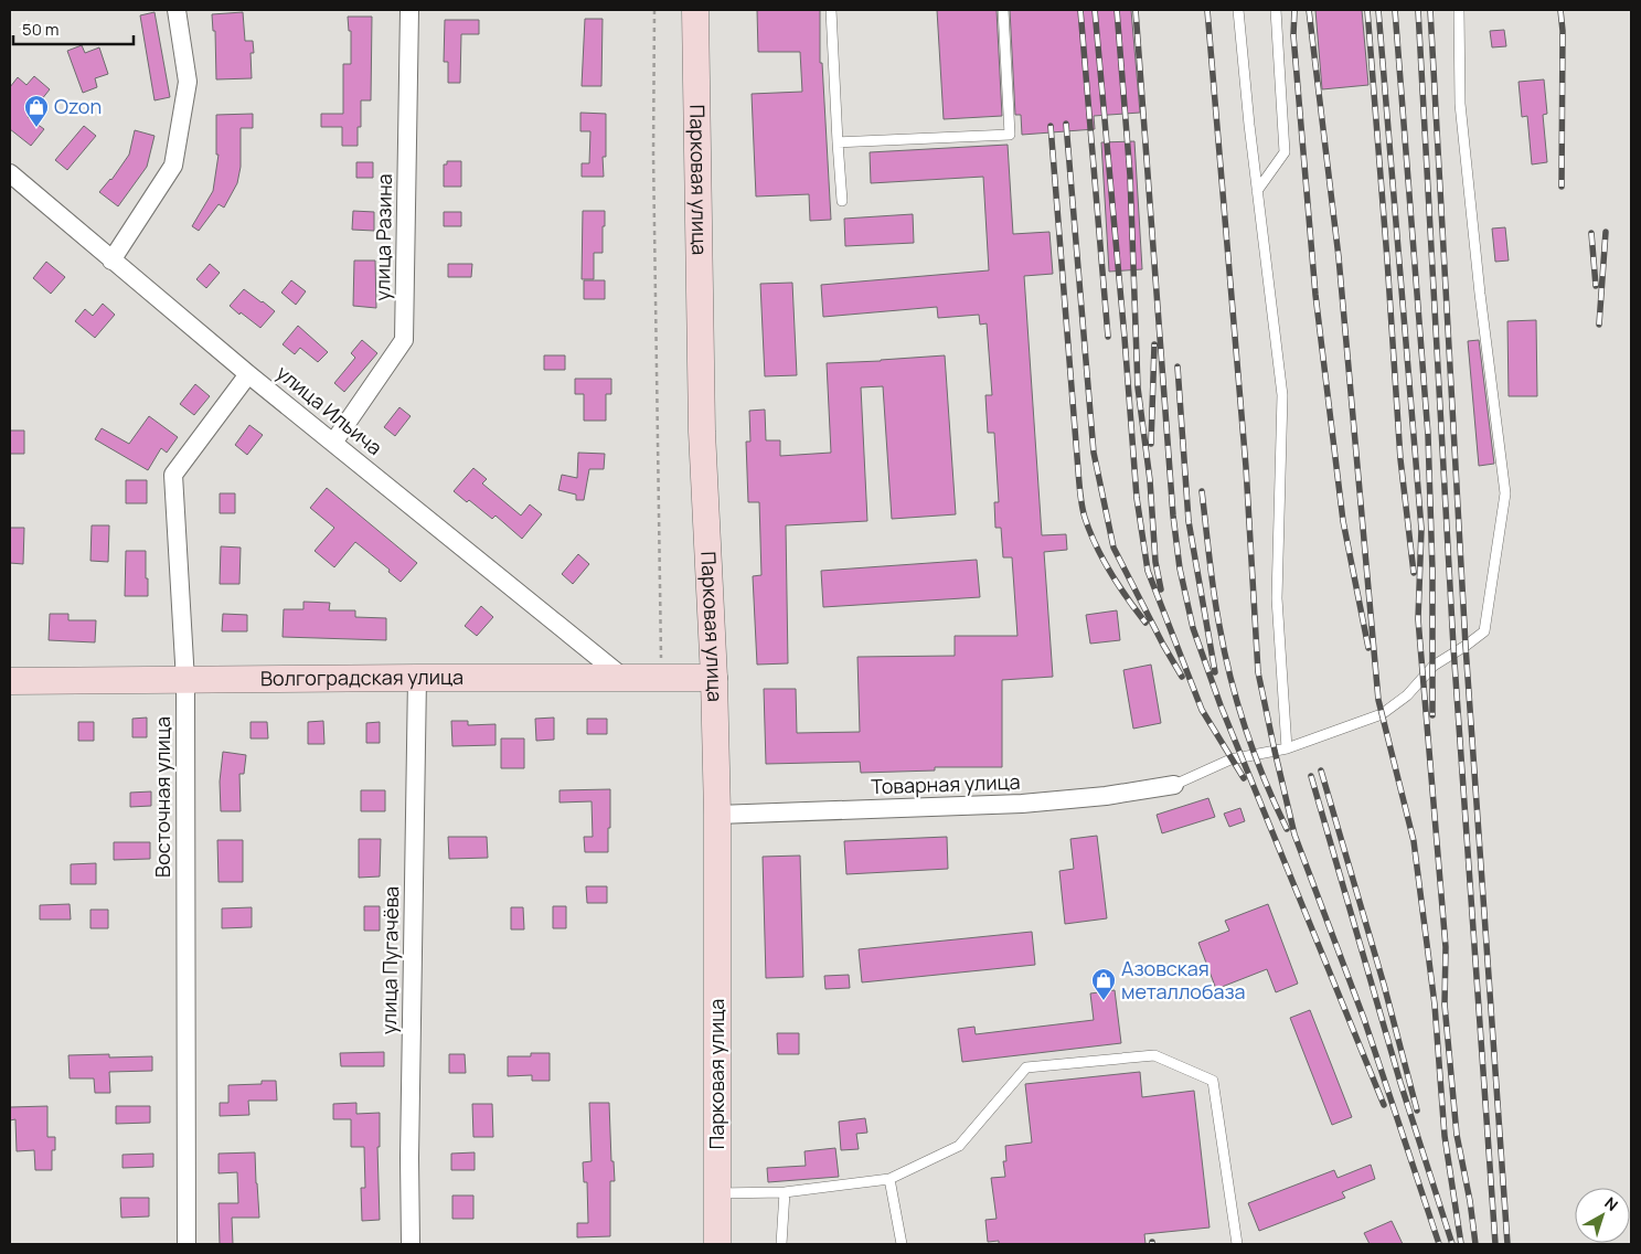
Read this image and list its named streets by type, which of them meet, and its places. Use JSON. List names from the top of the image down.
{
  "streets": {
    "main road": ["Парковая улица", "Волгоградская улица"],
    "street": [
      "улица Разина",
      "улица Ильича",
      "Товарная улица",
      "Восточная улица",
      "улица Пугачёва"
    ]
  },
  "crossings": [
    ["Парковая улица", "Волгоградская улица"],
    ["Парковая улица", "Товарная улица"],
    ["улица Разина", "улица Ильича"],
    ["улица Ильича", "Волгоградская улица"],
    ["улица Ильича", "Восточная улица"],
    ["Волгоградская улица", "Восточная улица"],
    ["Волгоградская улица", "улица Пугачёва"]
  ],
  "places": {
    "shop": ["Ozon", "Азовская металлобаза"]
  },
  "scale_bar": "50 m",
  "north": "top right"
}
